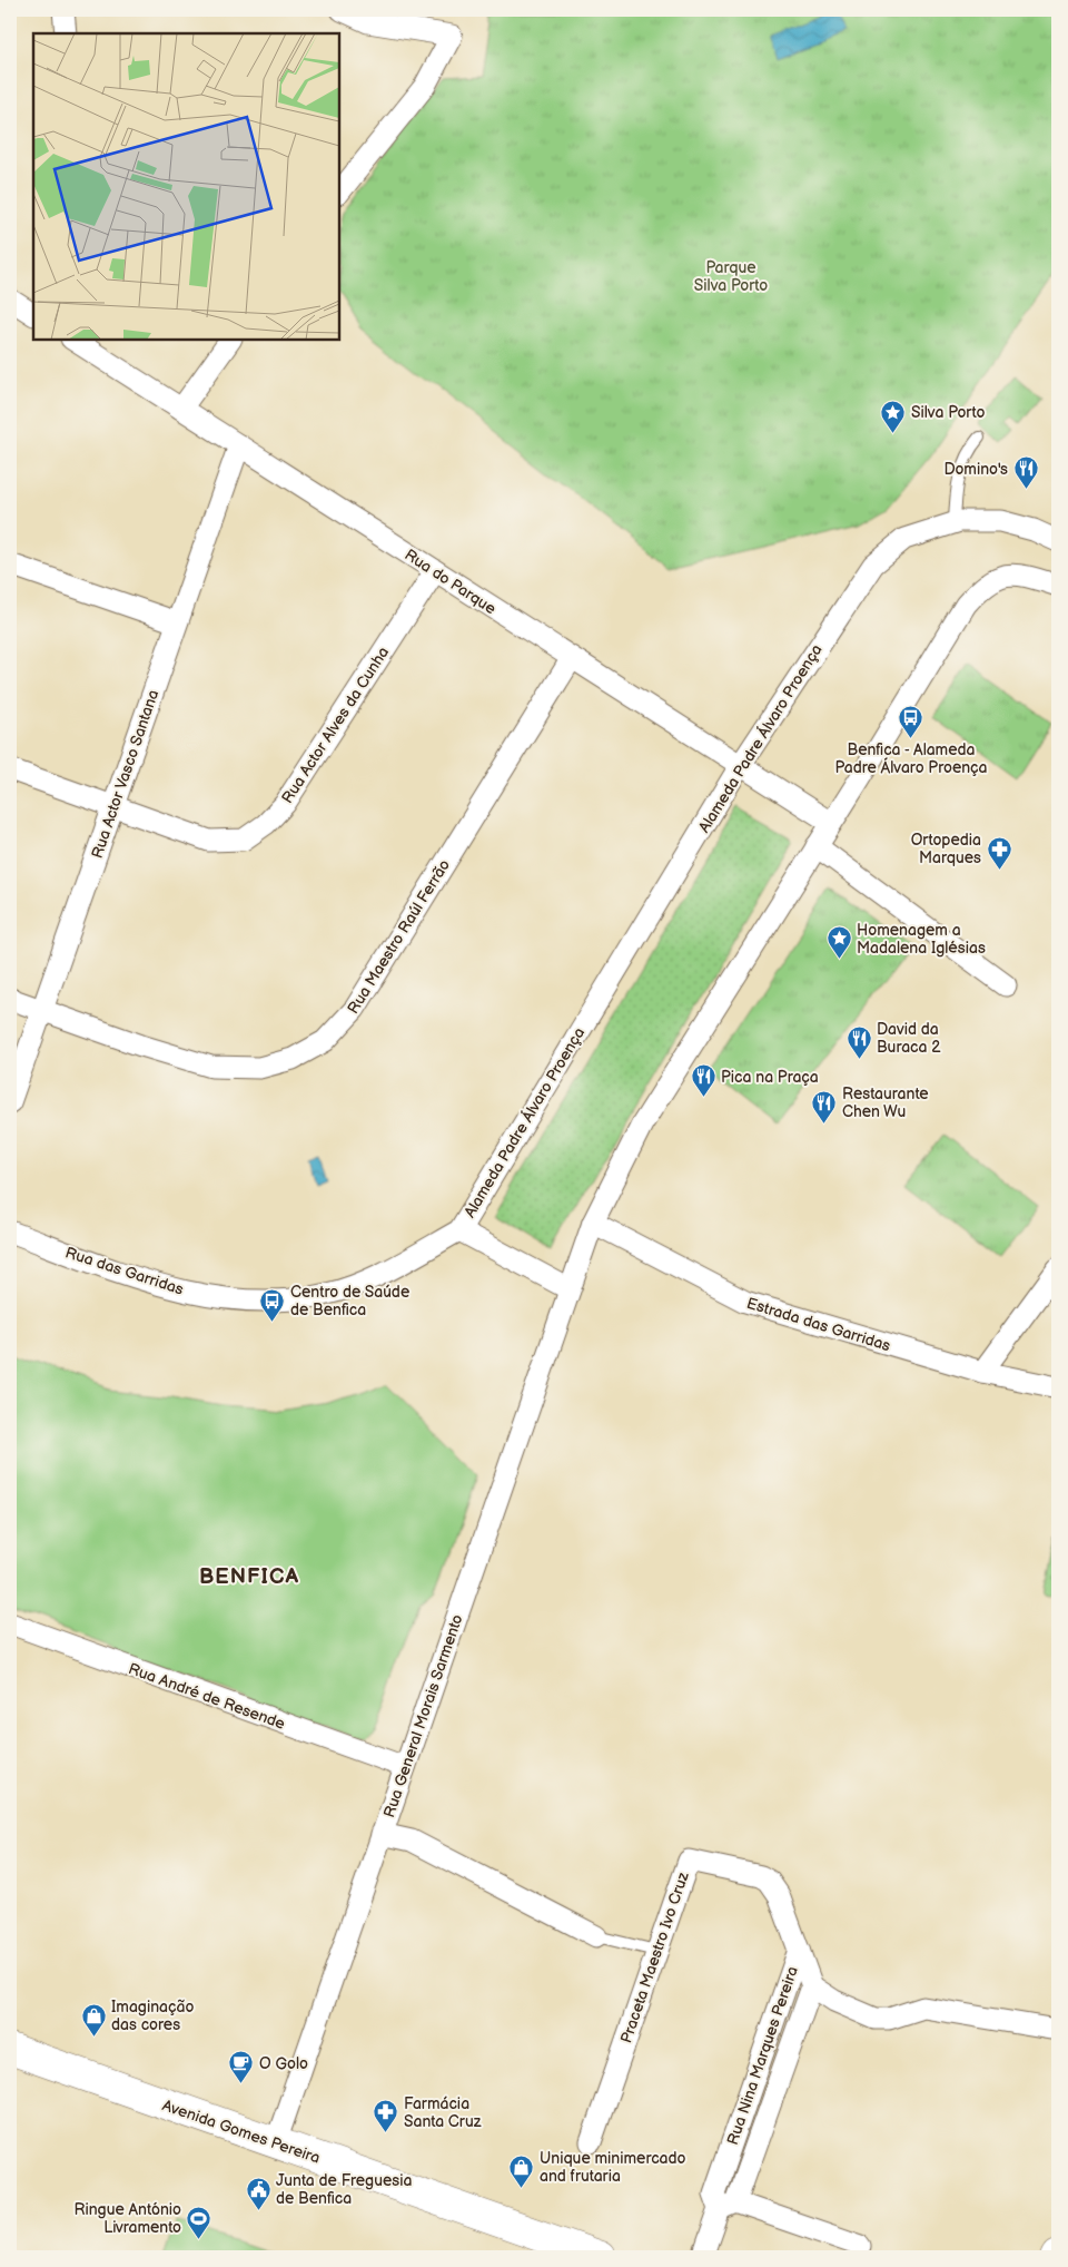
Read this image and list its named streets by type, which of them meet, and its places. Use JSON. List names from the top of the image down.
{
  "streets": {
    "street": [
      "Rua do Parque",
      "Rua Actor Alves da Cunha",
      "Alameda Padre Álvaro Proença",
      "Rua Actor Vasco Santana",
      "Rua Maestro Raúl Ferrão",
      "Rua das Garridas",
      "Estrada das Garridas",
      "Rua André de Resende",
      "Rua General Morais Sarmento",
      "Praceta Maestro Ivo Cruz",
      "Rua Nina Marques Pereira",
      "Avenida Gomes Pereira"
    ]
  },
  "crossings": [
    ["Rua do Parque", "Rua Actor Alves da Cunha"],
    ["Rua do Parque", "Alameda Padre Álvaro Proença"],
    ["Rua do Parque", "Rua Actor Vasco Santana"],
    ["Rua do Parque", "Rua Maestro Raúl Ferrão"],
    ["Rua Actor Alves da Cunha", "Rua Actor Vasco Santana"],
    ["Alameda Padre Álvaro Proença", "Rua das Garridas"],
    ["Alameda Padre Álvaro Proença", "Rua General Morais Sarmento"],
    ["Rua Actor Vasco Santana", "Rua Maestro Raúl Ferrão"],
    ["Rua André de Resende", "Rua General Morais Sarmento"],
    ["Rua General Morais Sarmento", "Avenida Gomes Pereira"],
    ["Praceta Maestro Ivo Cruz", "Rua Nina Marques Pereira"]
  ],
  "districts": ["BENFICA"],
  "parks": ["Parque Silva Porto"],
  "places": {
    "place": ["Silva Porto", "Homenagem a Madalena Iglésias"],
    "restaurant": [
      "Domino's",
      "David da Buraca 2",
      "Pica na Praça",
      "Restaurante Chen Wu"
    ],
    "bus stop": ["Benfica - Alameda Padre Álvaro Proença", "Centro de Saúde de Benfica"],
    "pharmacy": ["Ortopedia Marques", "Farmácia Santa Cruz"],
    "shop": ["Imaginação das cores", "Unique minimercado and frutaria"],
    "cafe": ["O Golo"],
    "public building": ["Junta de Freguesia de Benfica"],
    "sports": ["Ringue António Livramento"]
  }
}
